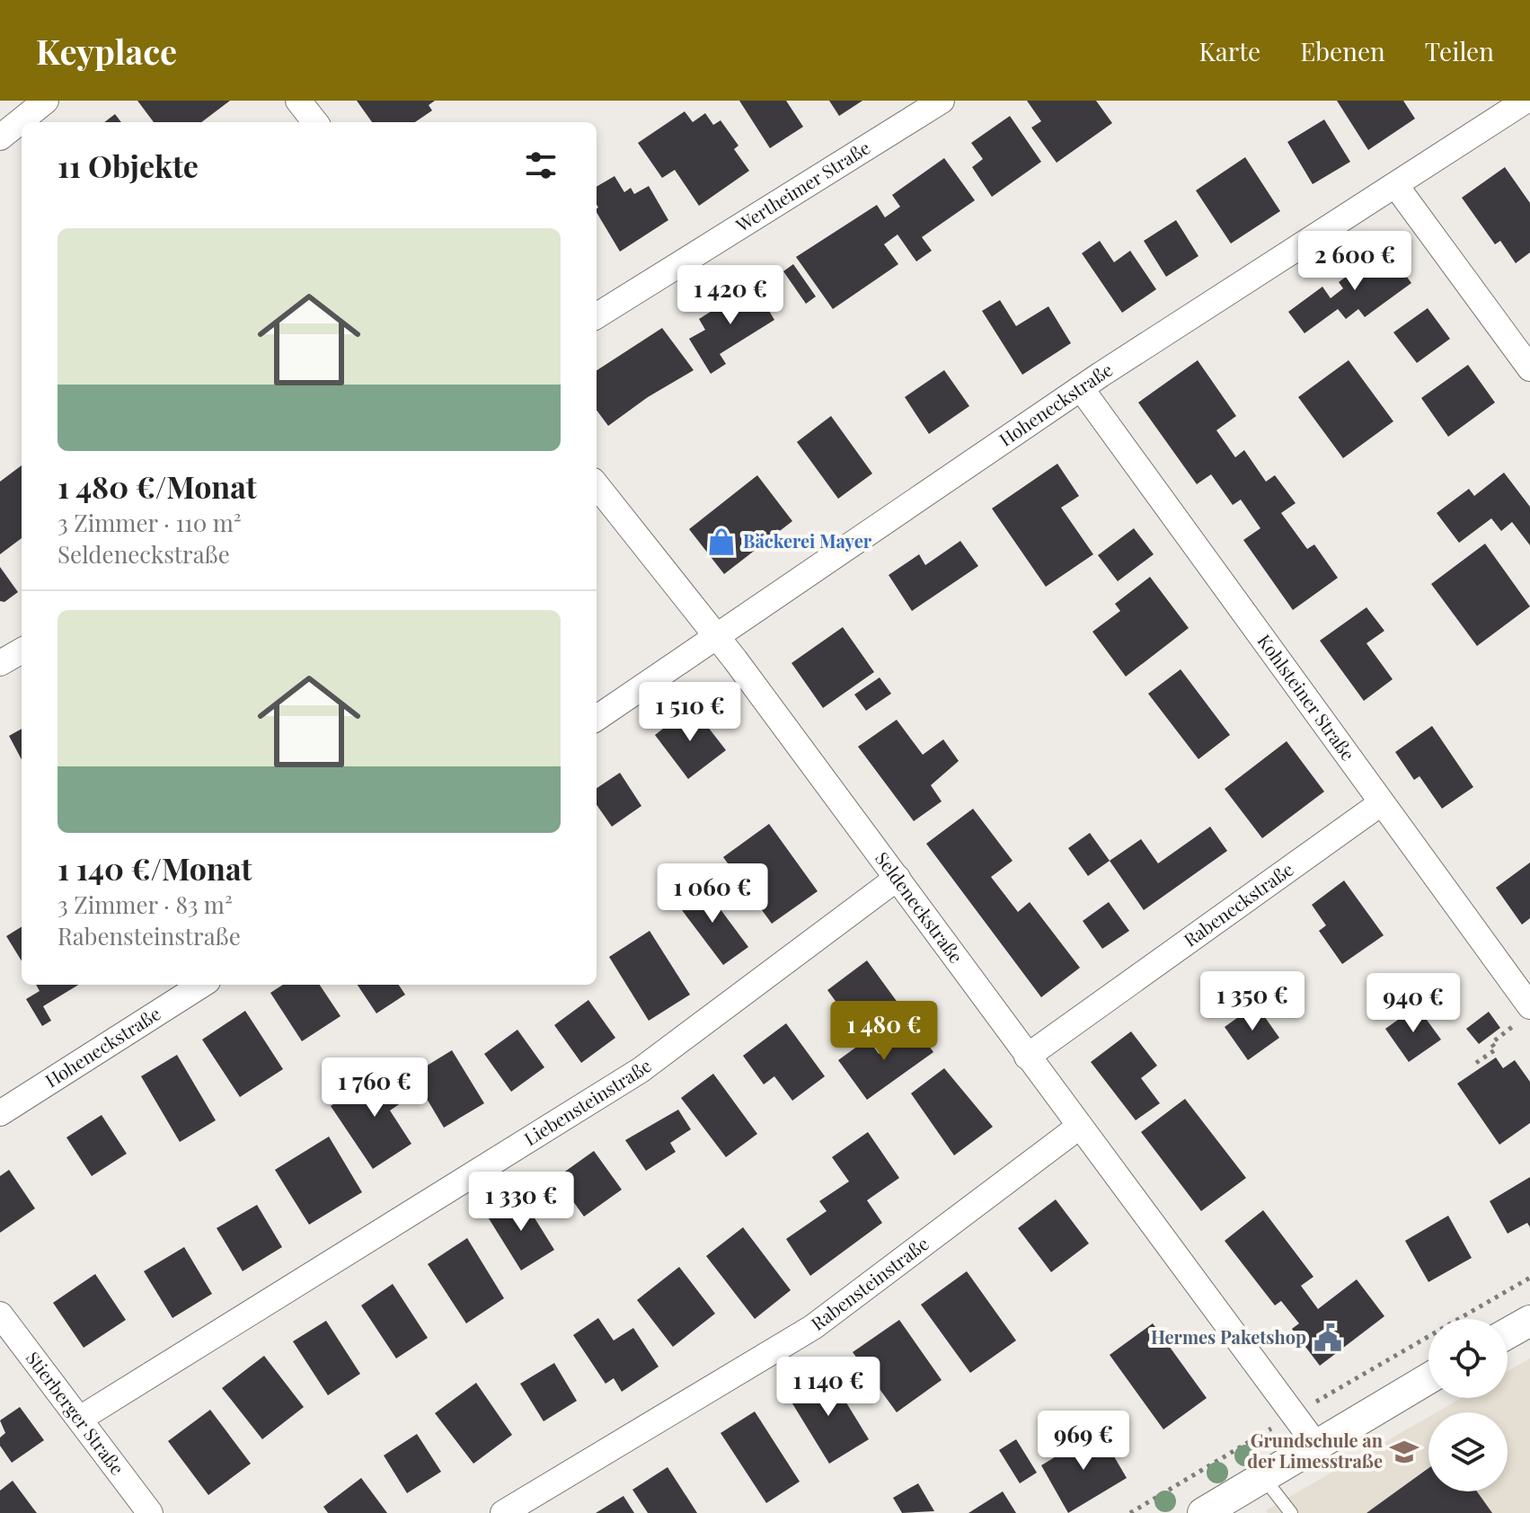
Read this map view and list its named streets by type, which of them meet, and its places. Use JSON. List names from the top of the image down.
{
  "streets": {
    "street": [
      "Wertheimer Straße",
      "Hoheneckstraße",
      "Kohlsteiner Straße",
      "Rabeneckstraße",
      "Seldeneckstraße",
      "Liebensteinstraße",
      "Rabensteinstraße",
      "Stierberger Straße"
    ]
  },
  "crossings": [
    ["Hoheneckstraße", "Kohlsteiner Straße"],
    ["Hoheneckstraße", "Seldeneckstraße"],
    ["Kohlsteiner Straße", "Rabeneckstraße"],
    ["Rabeneckstraße", "Seldeneckstraße"],
    ["Seldeneckstraße", "Liebensteinstraße"],
    ["Seldeneckstraße", "Rabensteinstraße"],
    ["Liebensteinstraße", "Stierberger Straße"]
  ],
  "places": {
    "shop": ["Bäckerei Mayer"],
    "public building": ["Hermes Paketshop"],
    "school or university": ["Grundschule an der Limesstraße"]
  },
  "page": {
    "header": "Keyplace",
    "nav": ["Karte", "Ebenen", "Teilen"],
    "heading": "11 Objekte",
    "list": [
      {
        "name": "1 480 €/Monat",
        "note": "3 Zimmer · 110 m² · Seldeneckstraße"
      },
      {
        "name": "1 140 €/Monat",
        "note": "3 Zimmer · 83 m² · Rabensteinstraße"
      }
    ],
    "price": [
      "2 600 €",
      "1 420 €",
      "1 510 €",
      "1 060 €",
      "1 350 €",
      "940 €",
      "1 480 €",
      "1 760 €",
      "1 330 €",
      "1 140 €",
      "969 €"
    ]
  }
}
